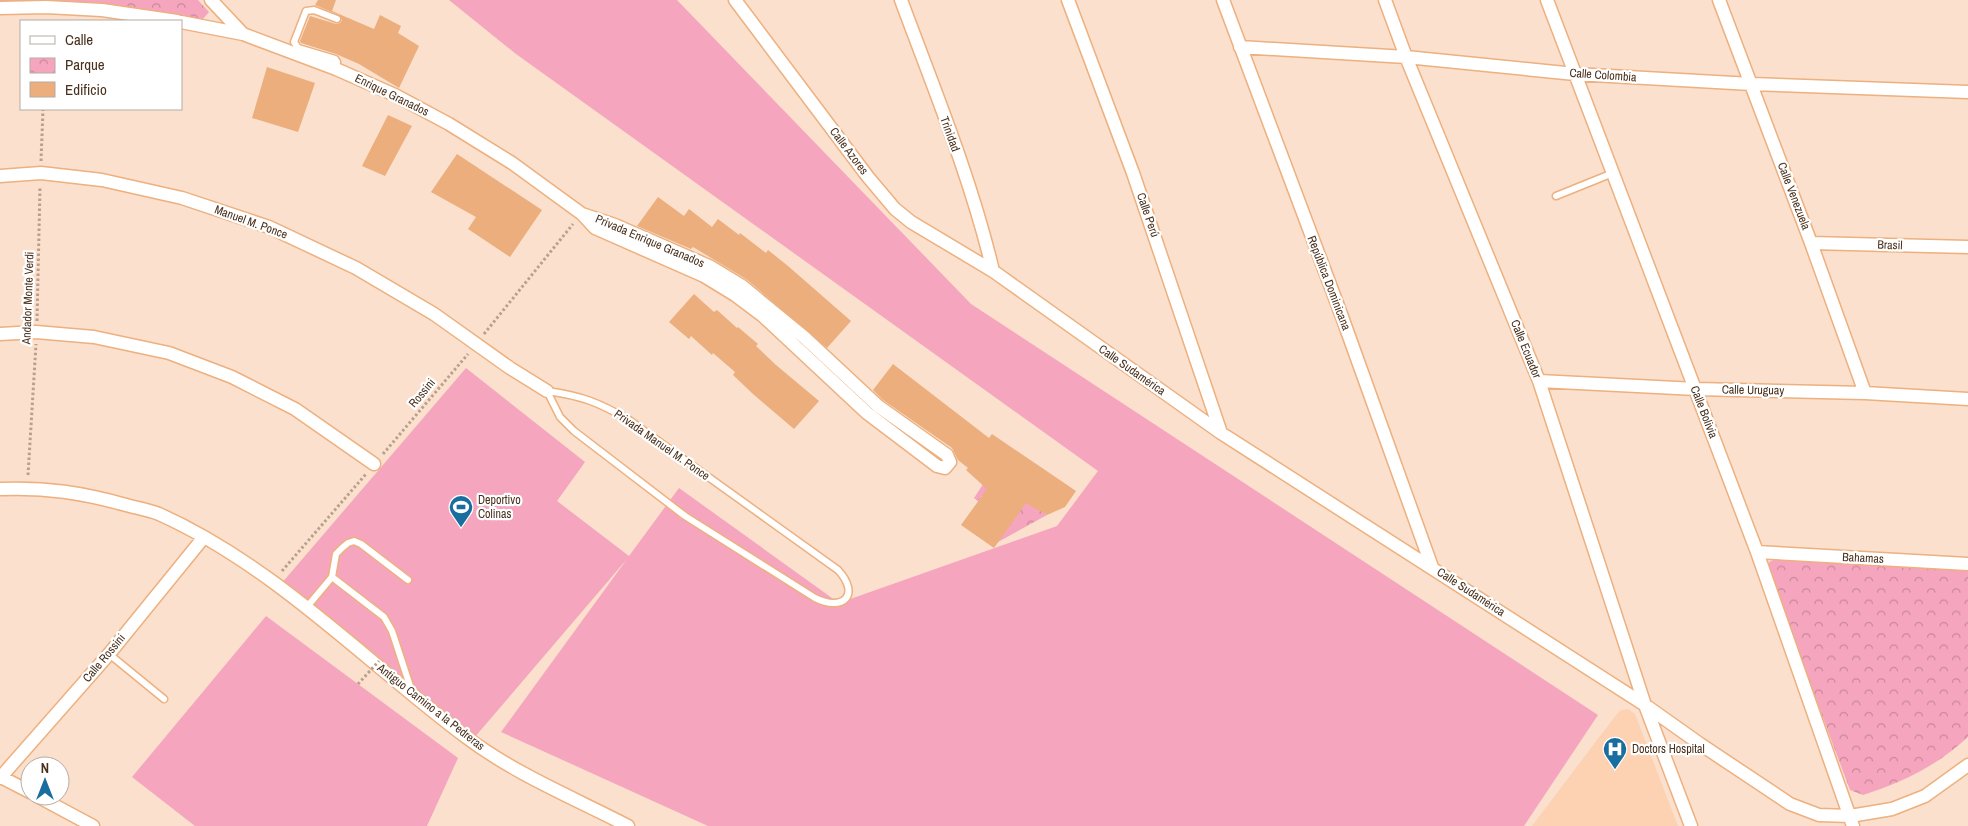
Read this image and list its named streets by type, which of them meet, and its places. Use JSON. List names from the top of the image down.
{
  "streets": {
    "street": [
      "Calle Colombia",
      "Enrique Granados",
      "Trinidad",
      "Calle Azores",
      "Calle Venezuela",
      "Calle Perú",
      "Manuel M. Ponce",
      "Privada Enrique Granados",
      "Brasil",
      "República Dominicana",
      "Calle Ecuador",
      "Calle Sudamérica",
      "Calle Uruguay",
      "Calle Bolivia",
      "Privada Manuel M. Ponce",
      "Bahamas",
      "Calle Rossini",
      "Antiguo Camino a la Pedreras"
    ],
    "path": ["Andador Monte Verdi", "Rossini"]
  },
  "crossings": [
    ["Calle Colombia", "Calle Venezuela"],
    ["Calle Colombia", "República Dominicana"],
    ["Calle Colombia", "Calle Ecuador"],
    ["Calle Colombia", "Calle Bolivia"],
    ["Enrique Granados", "Privada Enrique Granados"],
    ["Enrique Granados", "Rossini"],
    ["Trinidad", "Calle Azores"],
    ["Trinidad", "Calle Sudamérica"],
    ["Calle Azores", "Calle Sudamérica"],
    ["Calle Venezuela", "Brasil"],
    ["Calle Venezuela", "Calle Uruguay"],
    ["Calle Perú", "Calle Sudamérica"],
    ["Manuel M. Ponce", "Andador Monte Verdi"],
    ["Manuel M. Ponce", "Rossini"],
    ["Manuel M. Ponce", "Privada Manuel M. Ponce"],
    ["Privada Enrique Granados", "Rossini"],
    ["República Dominicana", "Calle Sudamérica"],
    ["Andador Monte Verdi", "Antiguo Camino a la Pedreras"],
    ["Calle Ecuador", "Calle Sudamérica"],
    ["Calle Ecuador", "Calle Uruguay"],
    ["Calle Sudamérica", "Calle Bolivia"],
    ["Calle Uruguay", "Calle Bolivia"],
    ["Rossini", "Privada Manuel M. Ponce"],
    ["Rossini", "Antiguo Camino a la Pedreras"],
    ["Calle Bolivia", "Bahamas"],
    ["Calle Rossini", "Antiguo Camino a la Pedreras"]
  ],
  "places": {
    "sports": ["Deportivo Colinas"],
    "hospital": ["Doctors Hospital"]
  },
  "legend": ["Calle", "Parque", "Edificio"],
  "north": "top"
}
